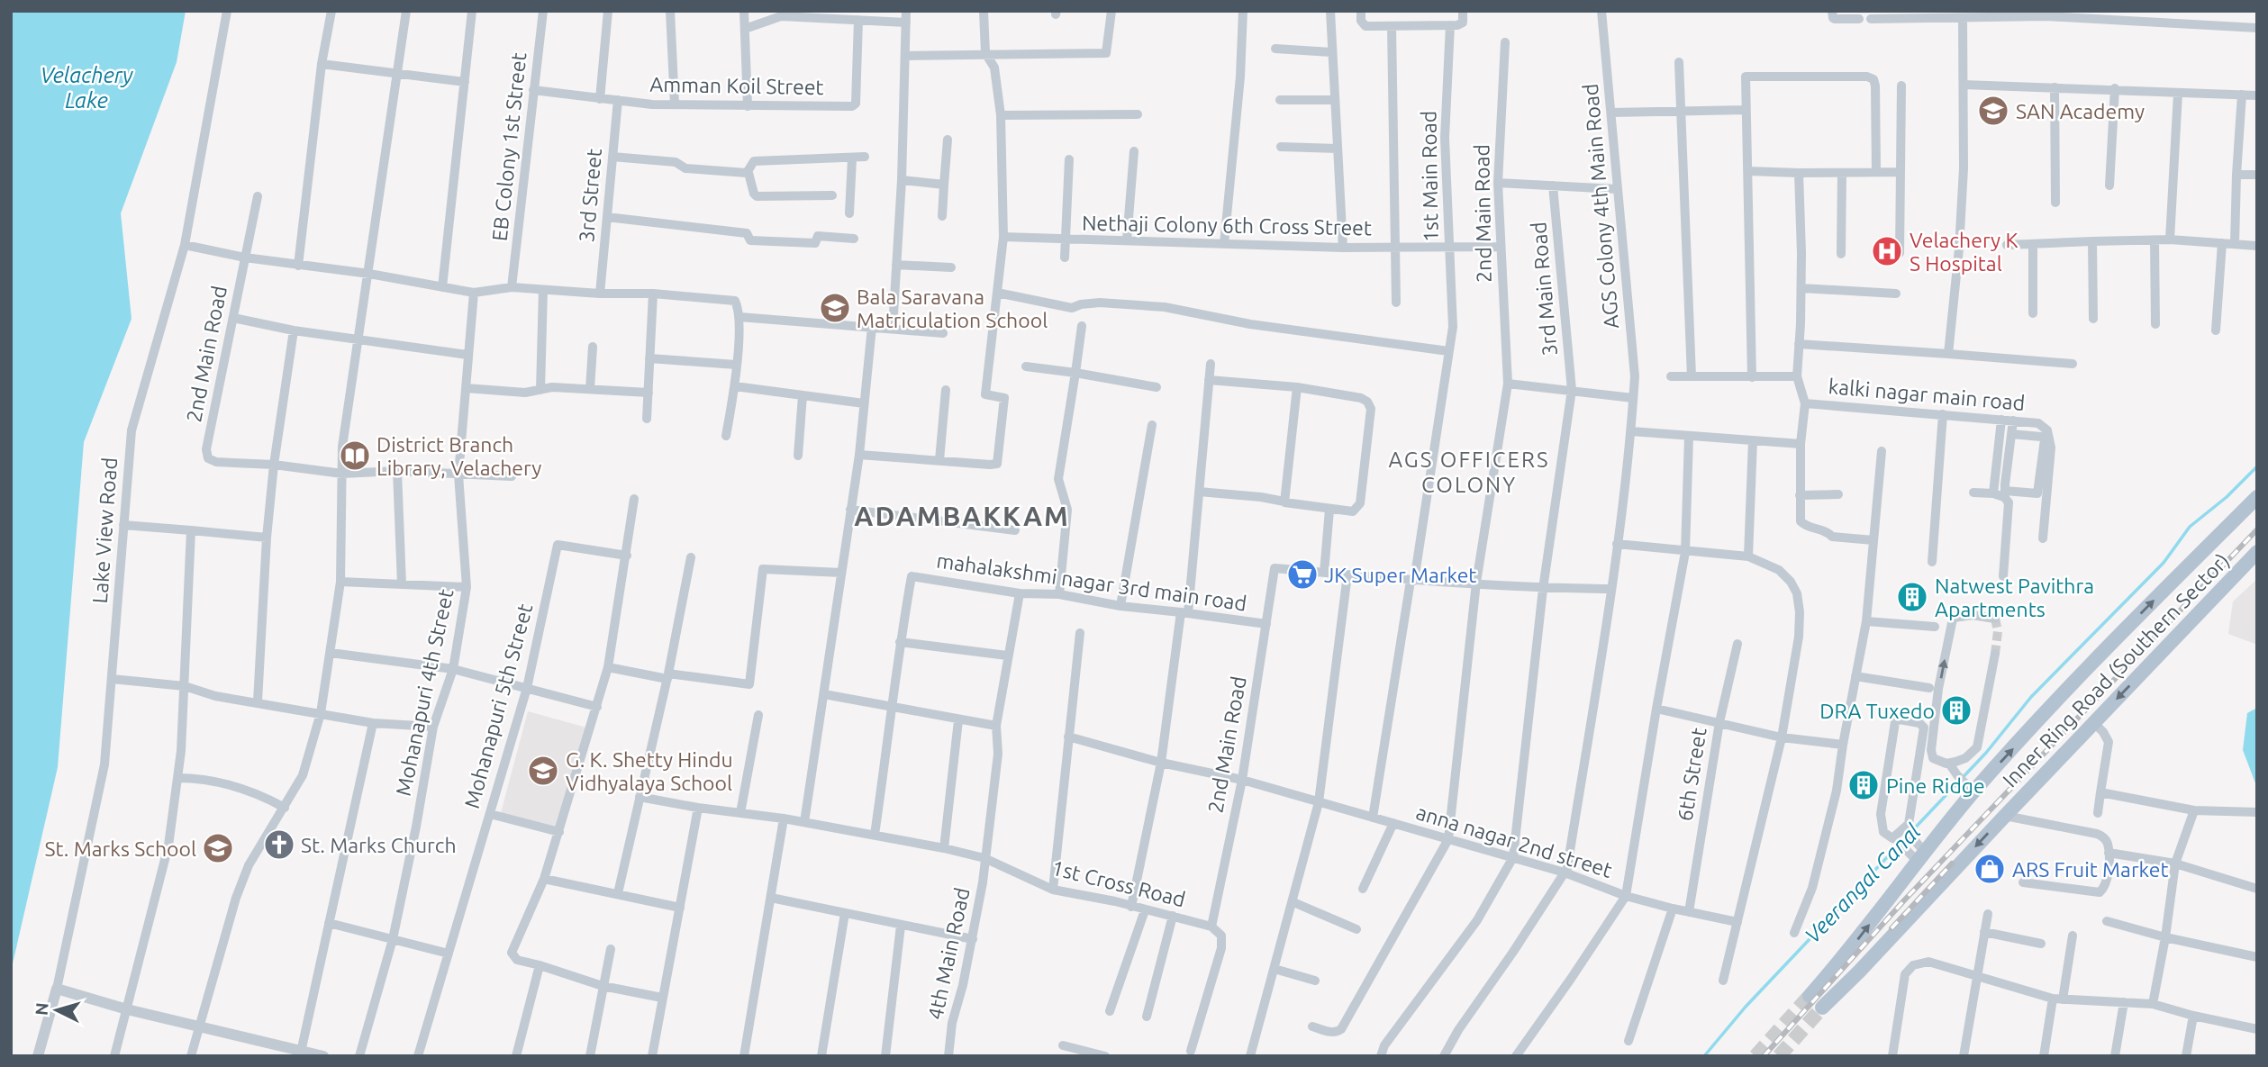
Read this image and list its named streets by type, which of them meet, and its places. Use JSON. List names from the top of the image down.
{
  "streets": {
    "main road": ["Inner Ring Road (Southern Sector)"],
    "street": [
      "Amman Koil Street",
      "EB Colony 1st Street",
      "1st Main Road",
      "3rd Street",
      "AGS Colony 4th Main Road",
      "2nd Main Road",
      "Nethaji Colony 6th Cross Street",
      "3rd Main Road",
      "kalki nagar main road",
      "Lake View Road",
      "mahalakshmi nagar 3rd main road",
      "Mohanapuri 4th Street",
      "Mohanapuri 5th Street",
      "6th Street",
      "anna nagar 2nd street",
      "1st Cross Road",
      "4th Main Road"
    ]
  },
  "crossings": [
    ["Amman Koil Street", "EB Colony 1st Street"],
    ["Amman Koil Street", "3rd Street"],
    ["1st Main Road", "Nethaji Colony 6th Cross Street"],
    ["1st Main Road", "anna nagar 2nd street"],
    ["AGS Colony 4th Main Road", "anna nagar 2nd street"],
    ["2nd Main Road", "Nethaji Colony 6th Cross Street"],
    ["2nd Main Road", "mahalakshmi nagar 3rd main road"],
    ["2nd Main Road", "anna nagar 2nd street"],
    ["2nd Main Road", "1st Cross Road"],
    ["3rd Main Road", "anna nagar 2nd street"],
    ["mahalakshmi nagar 3rd main road", "4th Main Road"],
    ["6th Street", "anna nagar 2nd street"],
    ["1st Cross Road", "4th Main Road"]
  ],
  "districts": ["AGS OFFICERS COLONY", "ADAMBAKKAM"],
  "water": ["Velachery Lake", "Veerangal Canal"],
  "places": {
    "school or university": [
      "SAN Academy",
      "Bala Saravana Matriculation School",
      "G. K. Shetty Hindu Vidhyalaya School",
      "St. Marks School"
    ],
    "hospital": ["Velachery K S Hospital"],
    "library": ["District Branch Library, Velachery"],
    "supermarket": ["JK Super Market"],
    "building": ["Natwest Pavithra Apartments", "DRA Tuxedo", "Pine Ridge"],
    "church": ["St. Marks Church"],
    "shop": ["ARS Fruit Market"]
  },
  "north": "left"
}
